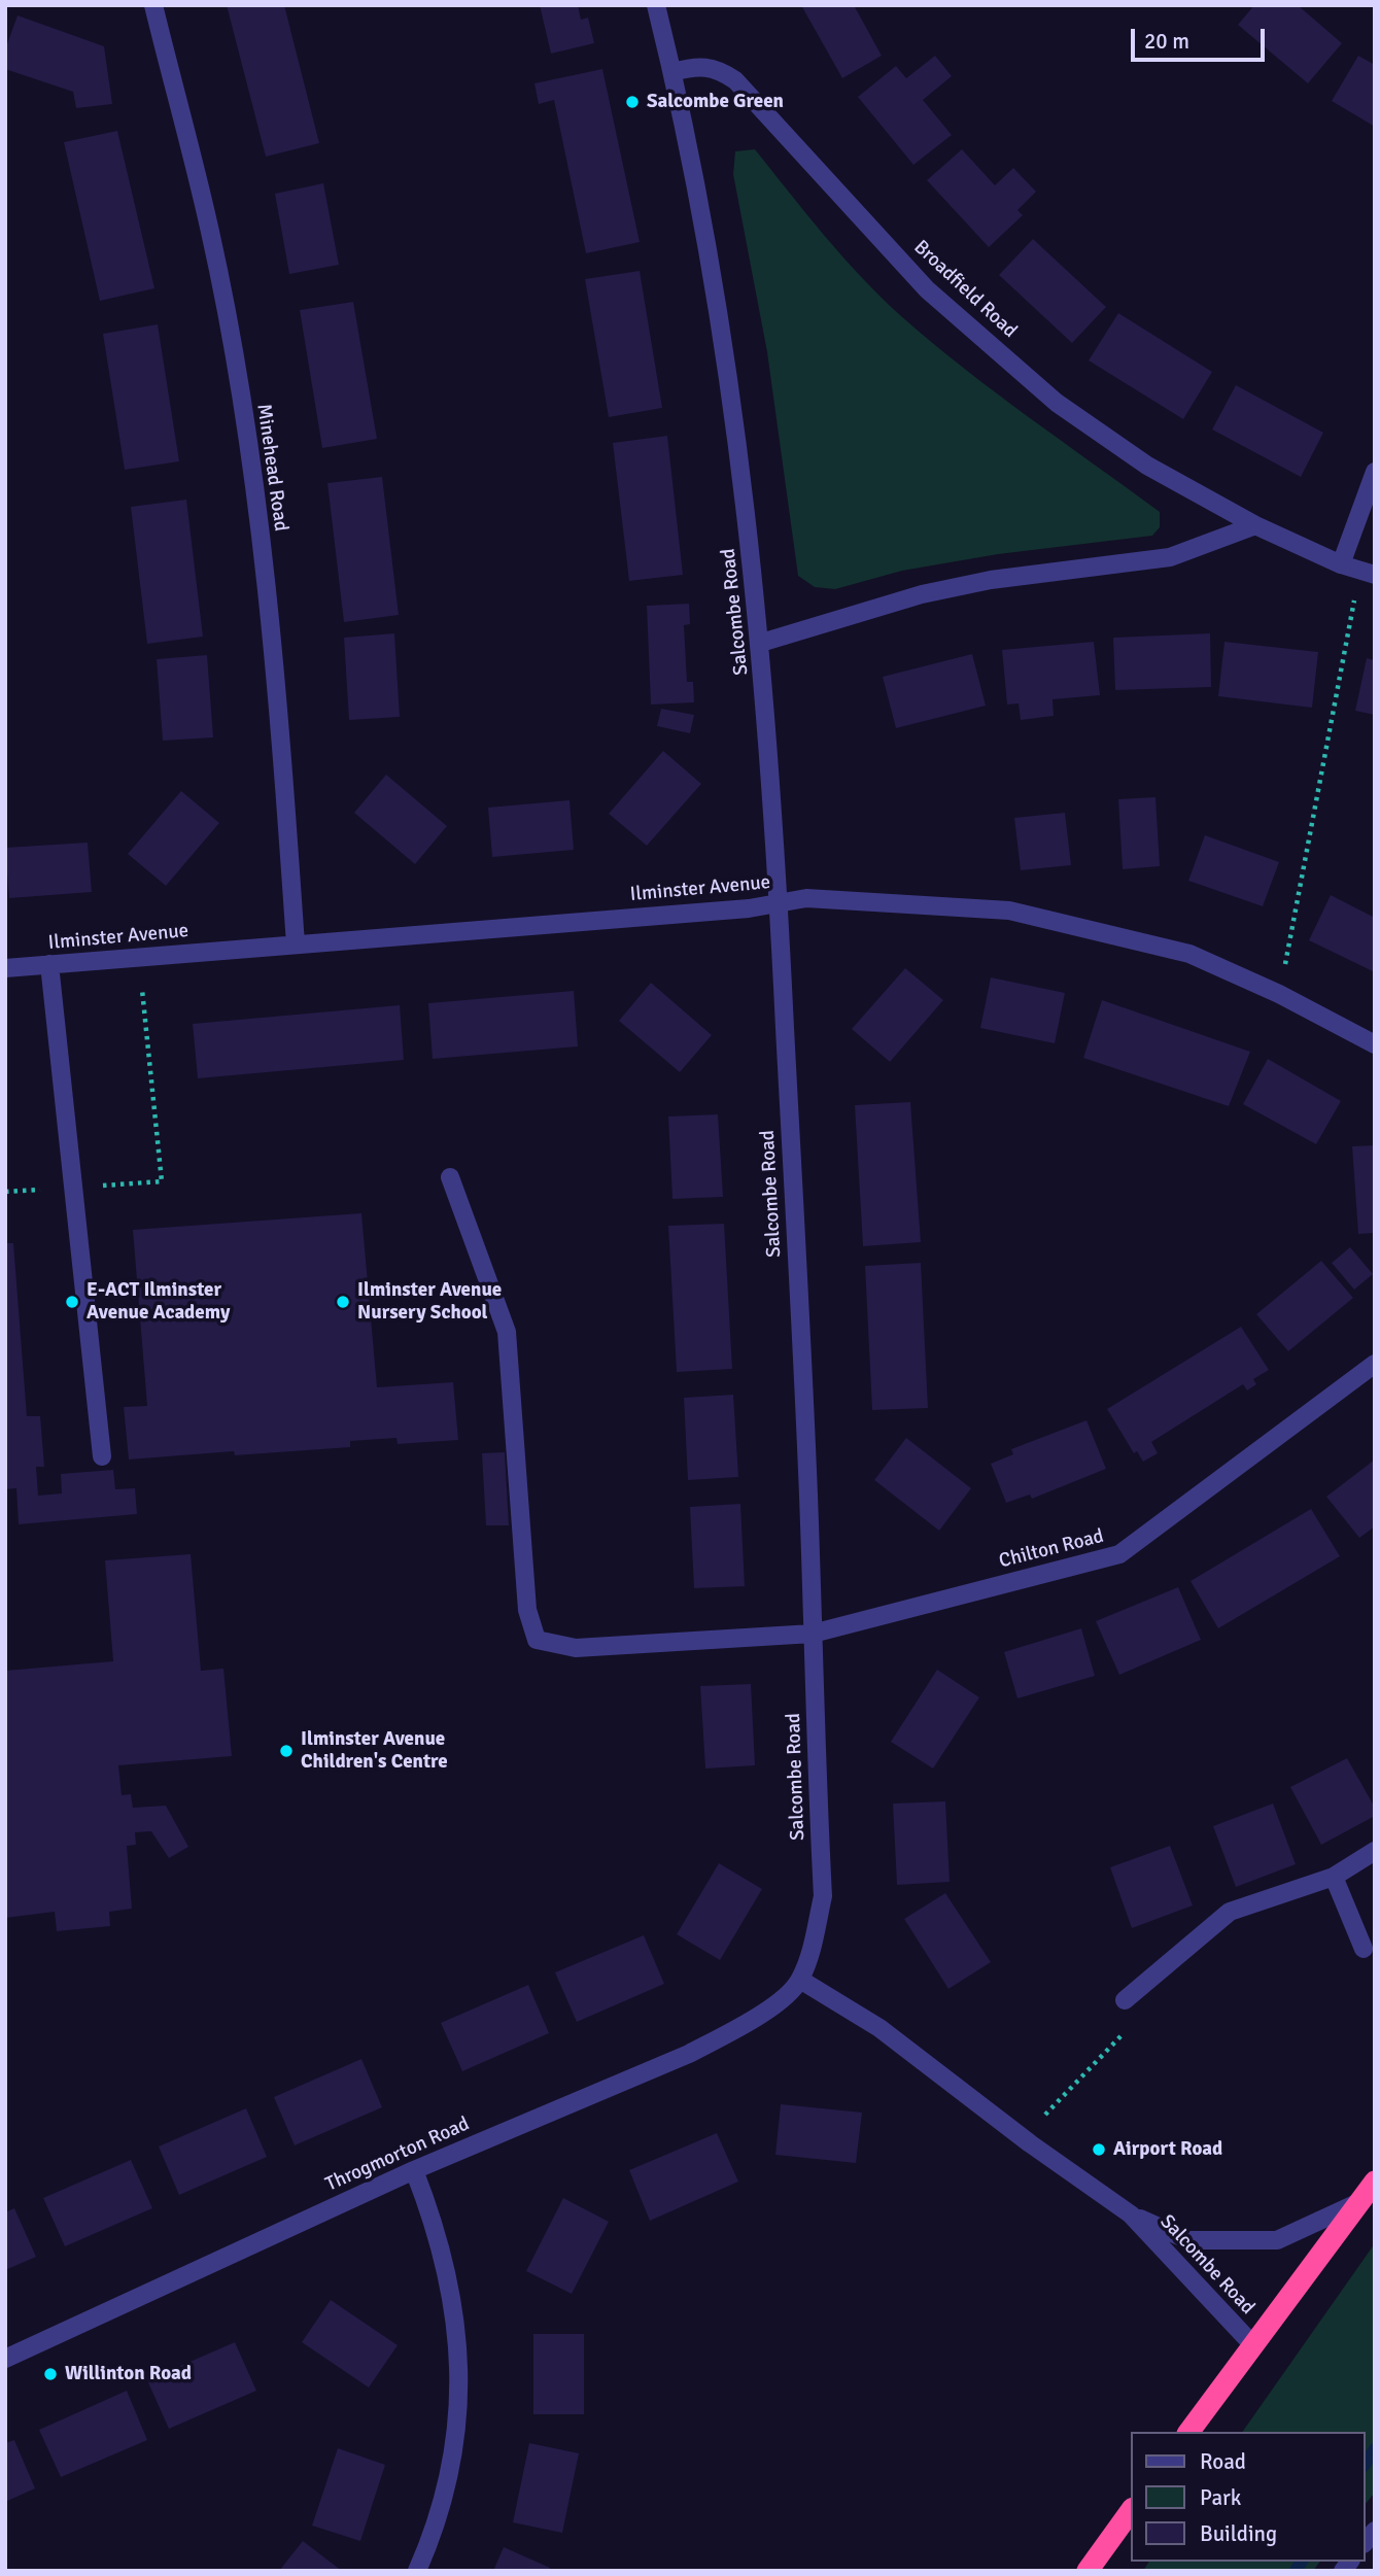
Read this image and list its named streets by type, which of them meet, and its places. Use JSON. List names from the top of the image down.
{
  "streets": {
    "street": [
      "Broadfield Road",
      "Minehead Road",
      "Salcombe Road",
      "Ilminster Avenue",
      "Chilton Road",
      "Throgmorton Road"
    ]
  },
  "crossings": [
    ["Broadfield Road", "Salcombe Road"],
    ["Minehead Road", "Ilminster Avenue"],
    ["Salcombe Road", "Ilminster Avenue"],
    ["Salcombe Road", "Chilton Road"],
    ["Salcombe Road", "Throgmorton Road"]
  ],
  "places": [
    "Salcombe Green",
    "E-ACT Ilminster Avenue Academy",
    "Ilminster Avenue Nursery School",
    "Ilminster Avenue Children's Centre",
    "Airport Road",
    "Willinton Road"
  ],
  "legend": ["Road", "Park", "Building"],
  "scale_bar": "20 m"
}
